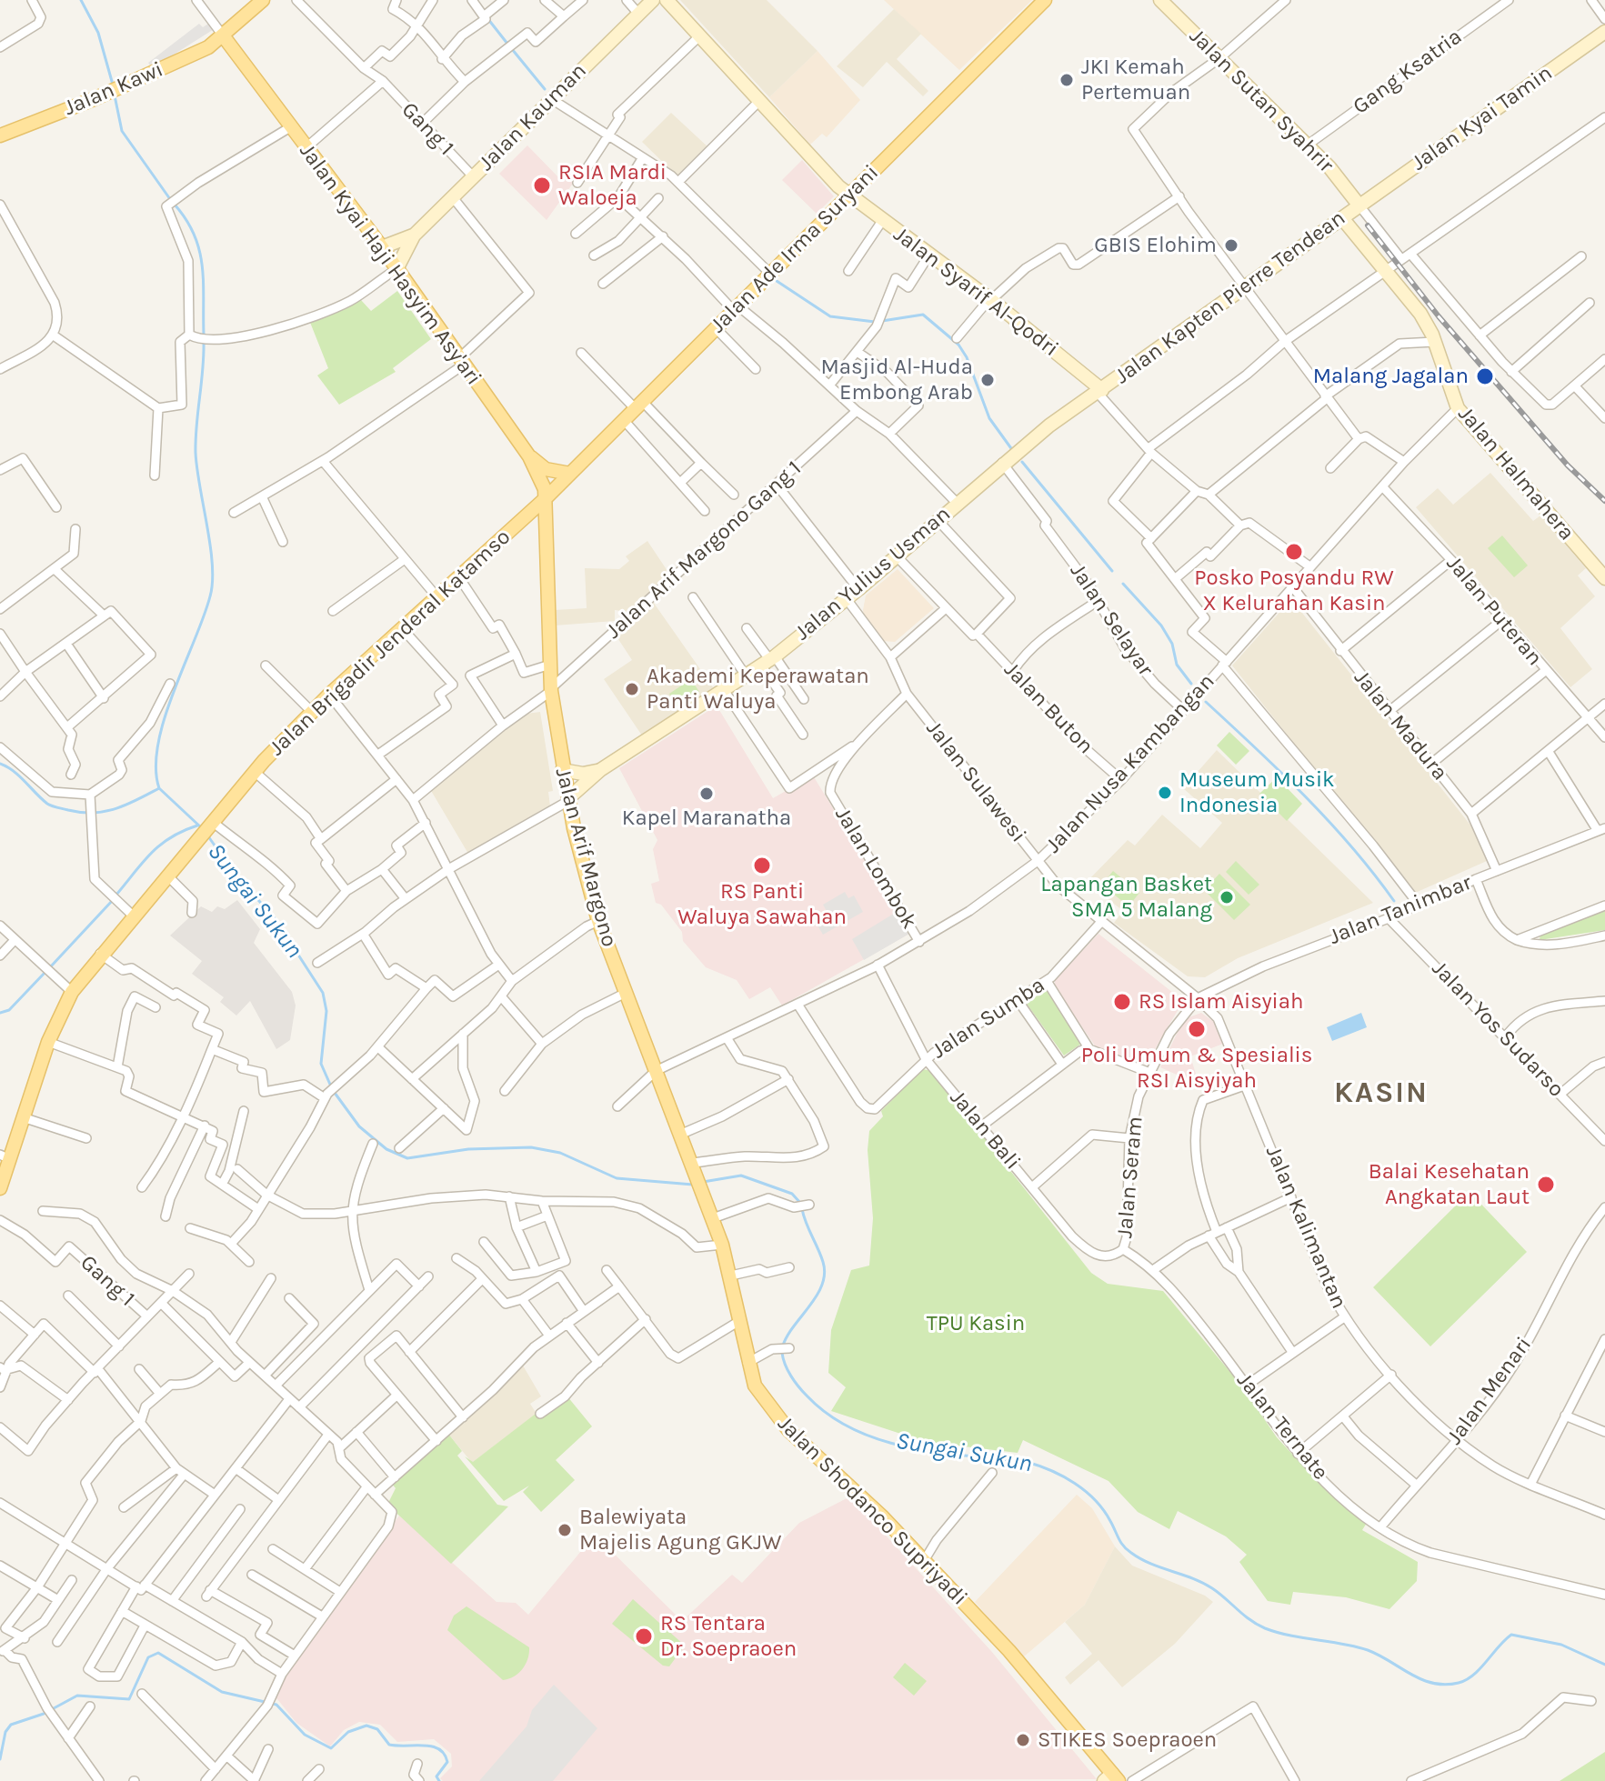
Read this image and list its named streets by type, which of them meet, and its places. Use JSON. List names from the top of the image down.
{
  "streets": {
    "main road": [
      "Jalan Kawi",
      "Jalan Sutan Syahrir",
      "Jalan Kauman",
      "Jalan Kyai Tamin",
      "Jalan Ade Irma Suryani",
      "Jalan Kyai Haji Hasyim Asy'ari",
      "Jalan Syarif Al-Qodri",
      "Jalan Kapten Pierre Tendean",
      "Jalan Halmahera",
      "Jalan Yulius Usman",
      "Jalan Brigadir Jenderal Katamso",
      "Jalan Arif Margono",
      "Jalan Shodanco Supriyadi"
    ],
    "street": [
      "Gang Ksatria",
      "Gang 1",
      "Jalan Arif Margono Gang 1",
      "Jalan Puteran",
      "Jalan Selayar",
      "Jalan Buton",
      "Jalan Madura",
      "Jalan Nusa Kambangan",
      "Jalan Sulawesi",
      "Jalan Lombok",
      "Jalan Tanimbar",
      "Jalan Sumba",
      "Jalan Yos Sudarso",
      "Jalan Bali",
      "Jalan Seram",
      "Jalan Kalimantan",
      "Jalan Menari",
      "Jalan Ternate"
    ]
  },
  "crossings": [
    ["Gang Ksatria", "Jalan Sutan Syahrir"],
    ["Jalan Kawi", "Jalan Kyai Haji Hasyim Asy'ari"],
    ["Jalan Sutan Syahrir", "Jalan Kyai Tamin"],
    ["Jalan Sutan Syahrir", "Jalan Kapten Pierre Tendean"],
    ["Jalan Kauman", "Gang 1"],
    ["Jalan Kauman", "Jalan Kyai Haji Hasyim Asy'ari"],
    ["Jalan Kyai Tamin", "Jalan Kapten Pierre Tendean"],
    ["Jalan Ade Irma Suryani", "Jalan Kyai Haji Hasyim Asy'ari"],
    ["Jalan Ade Irma Suryani", "Jalan Syarif Al-Qodri"],
    ["Jalan Ade Irma Suryani", "Jalan Brigadir Jenderal Katamso"],
    ["Jalan Ade Irma Suryani", "Jalan Arif Margono"],
    ["Jalan Kyai Haji Hasyim Asy'ari", "Jalan Brigadir Jenderal Katamso"],
    ["Jalan Kyai Haji Hasyim Asy'ari", "Jalan Arif Margono"],
    ["Jalan Syarif Al-Qodri", "Jalan Kapten Pierre Tendean"],
    ["Jalan Syarif Al-Qodri", "Jalan Yulius Usman"],
    ["Jalan Kapten Pierre Tendean", "Jalan Halmahera"],
    ["Jalan Kapten Pierre Tendean", "Jalan Yulius Usman"],
    ["Jalan Halmahera", "Jalan Nusa Kambangan"],
    ["Jalan Arif Margono Gang 1", "Jalan Arif Margono"],
    ["Jalan Yulius Usman", "Jalan Selayar"],
    ["Jalan Yulius Usman", "Jalan Buton"],
    ["Jalan Yulius Usman", "Jalan Sulawesi"],
    ["Jalan Yulius Usman", "Jalan Arif Margono"],
    ["Jalan Puteran", "Jalan Nusa Kambangan"],
    ["Jalan Selayar", "Jalan Nusa Kambangan"],
    ["Jalan Brigadir Jenderal Katamso", "Jalan Arif Margono"],
    ["Jalan Buton", "Jalan Nusa Kambangan"],
    ["Jalan Madura", "Jalan Nusa Kambangan"],
    ["Jalan Madura", "Jalan Tanimbar"],
    ["Jalan Nusa Kambangan", "Jalan Sulawesi"],
    ["Jalan Nusa Kambangan", "Jalan Arif Margono"],
    ["Jalan Nusa Kambangan", "Jalan Lombok"],
    ["Jalan Nusa Kambangan", "Jalan Sumba"],
    ["Jalan Nusa Kambangan", "Jalan Bali"],
    ["Jalan Sulawesi", "Jalan Tanimbar"],
    ["Jalan Sulawesi", "Jalan Sumba"],
    ["Jalan Sulawesi", "Jalan Seram"],
    ["Jalan Sulawesi", "Jalan Kalimantan"],
    ["Jalan Arif Margono", "Jalan Shodanco Supriyadi"],
    ["Jalan Tanimbar", "Jalan Yos Sudarso"],
    ["Jalan Tanimbar", "Jalan Seram"],
    ["Jalan Tanimbar", "Jalan Kalimantan"],
    ["Jalan Sumba", "Jalan Bali"],
    ["Jalan Bali", "Jalan Seram"],
    ["Jalan Seram", "Jalan Kalimantan"],
    ["Jalan Seram", "Jalan Ternate"],
    ["Jalan Kalimantan", "Jalan Menari"],
    ["Jalan Menari", "Jalan Ternate"]
  ],
  "districts": ["KASIN"],
  "water": ["Sungai Sukun"],
  "parks": ["TPU Kasin"],
  "places": [
    "JKI Kemah Pertemuan",
    "RSIA Mardi Waloeja",
    "GBIS Elohim",
    "Malang Jagalan",
    "Masjid Al-Huda Embong Arab",
    "Posko Posyandu RW X Kelurahan Kasin",
    "Akademi Keperawatan Panti Waluya",
    "Museum Musik Indonesia",
    "Kapel Maranatha",
    "RS Panti Waluya Sawahan",
    "Lapangan Basket SMA 5 Malang",
    "RS Islam Aisyiah",
    "Poli Umum & Spesialis RSI Aisyiyah",
    "Balai Kesehatan Angkatan Laut",
    "Balewiyata Majelis Agung GKJW",
    "RS Tentara Dr. Soepraoen",
    "STIKES Soepraoen"
  ]
}
